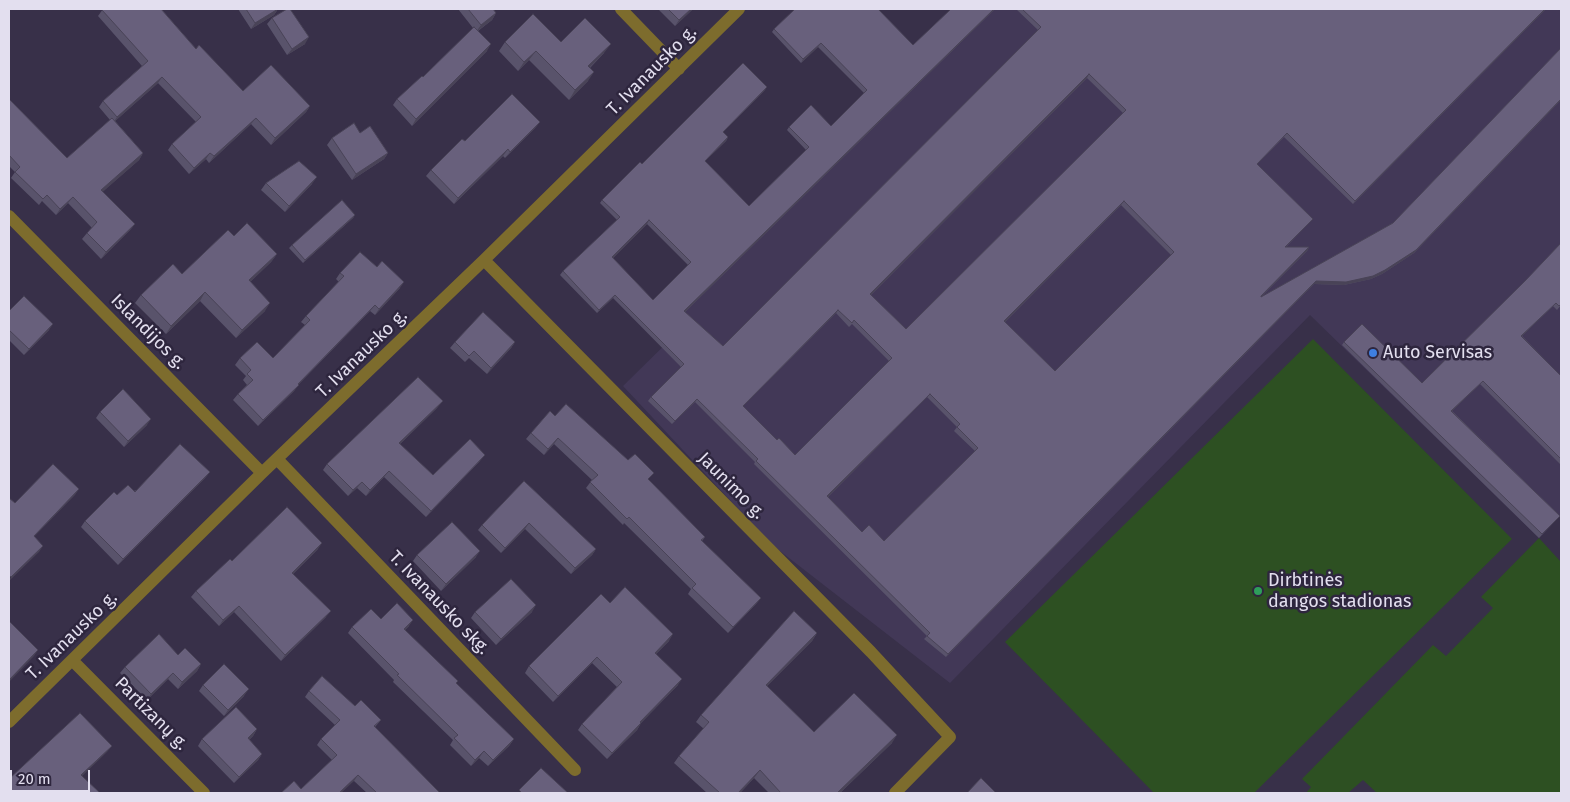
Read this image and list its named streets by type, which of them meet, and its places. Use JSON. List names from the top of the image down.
{
  "streets": {
    "street": [
      "T. Ivanausko g.",
      "Islandijos g.",
      "Jaunimo g.",
      "T. Ivanausko skg.",
      "Partizanų g."
    ]
  },
  "crossings": [
    ["T. Ivanausko g.", "Islandijos g."],
    ["T. Ivanausko g.", "Jaunimo g."],
    ["T. Ivanausko g.", "T. Ivanausko skg."],
    ["T. Ivanausko g.", "Partizanų g."]
  ],
  "places": ["Auto Servisas", "Dirbtinės dangos stadionas"],
  "scale_bar": "20 m"
}
